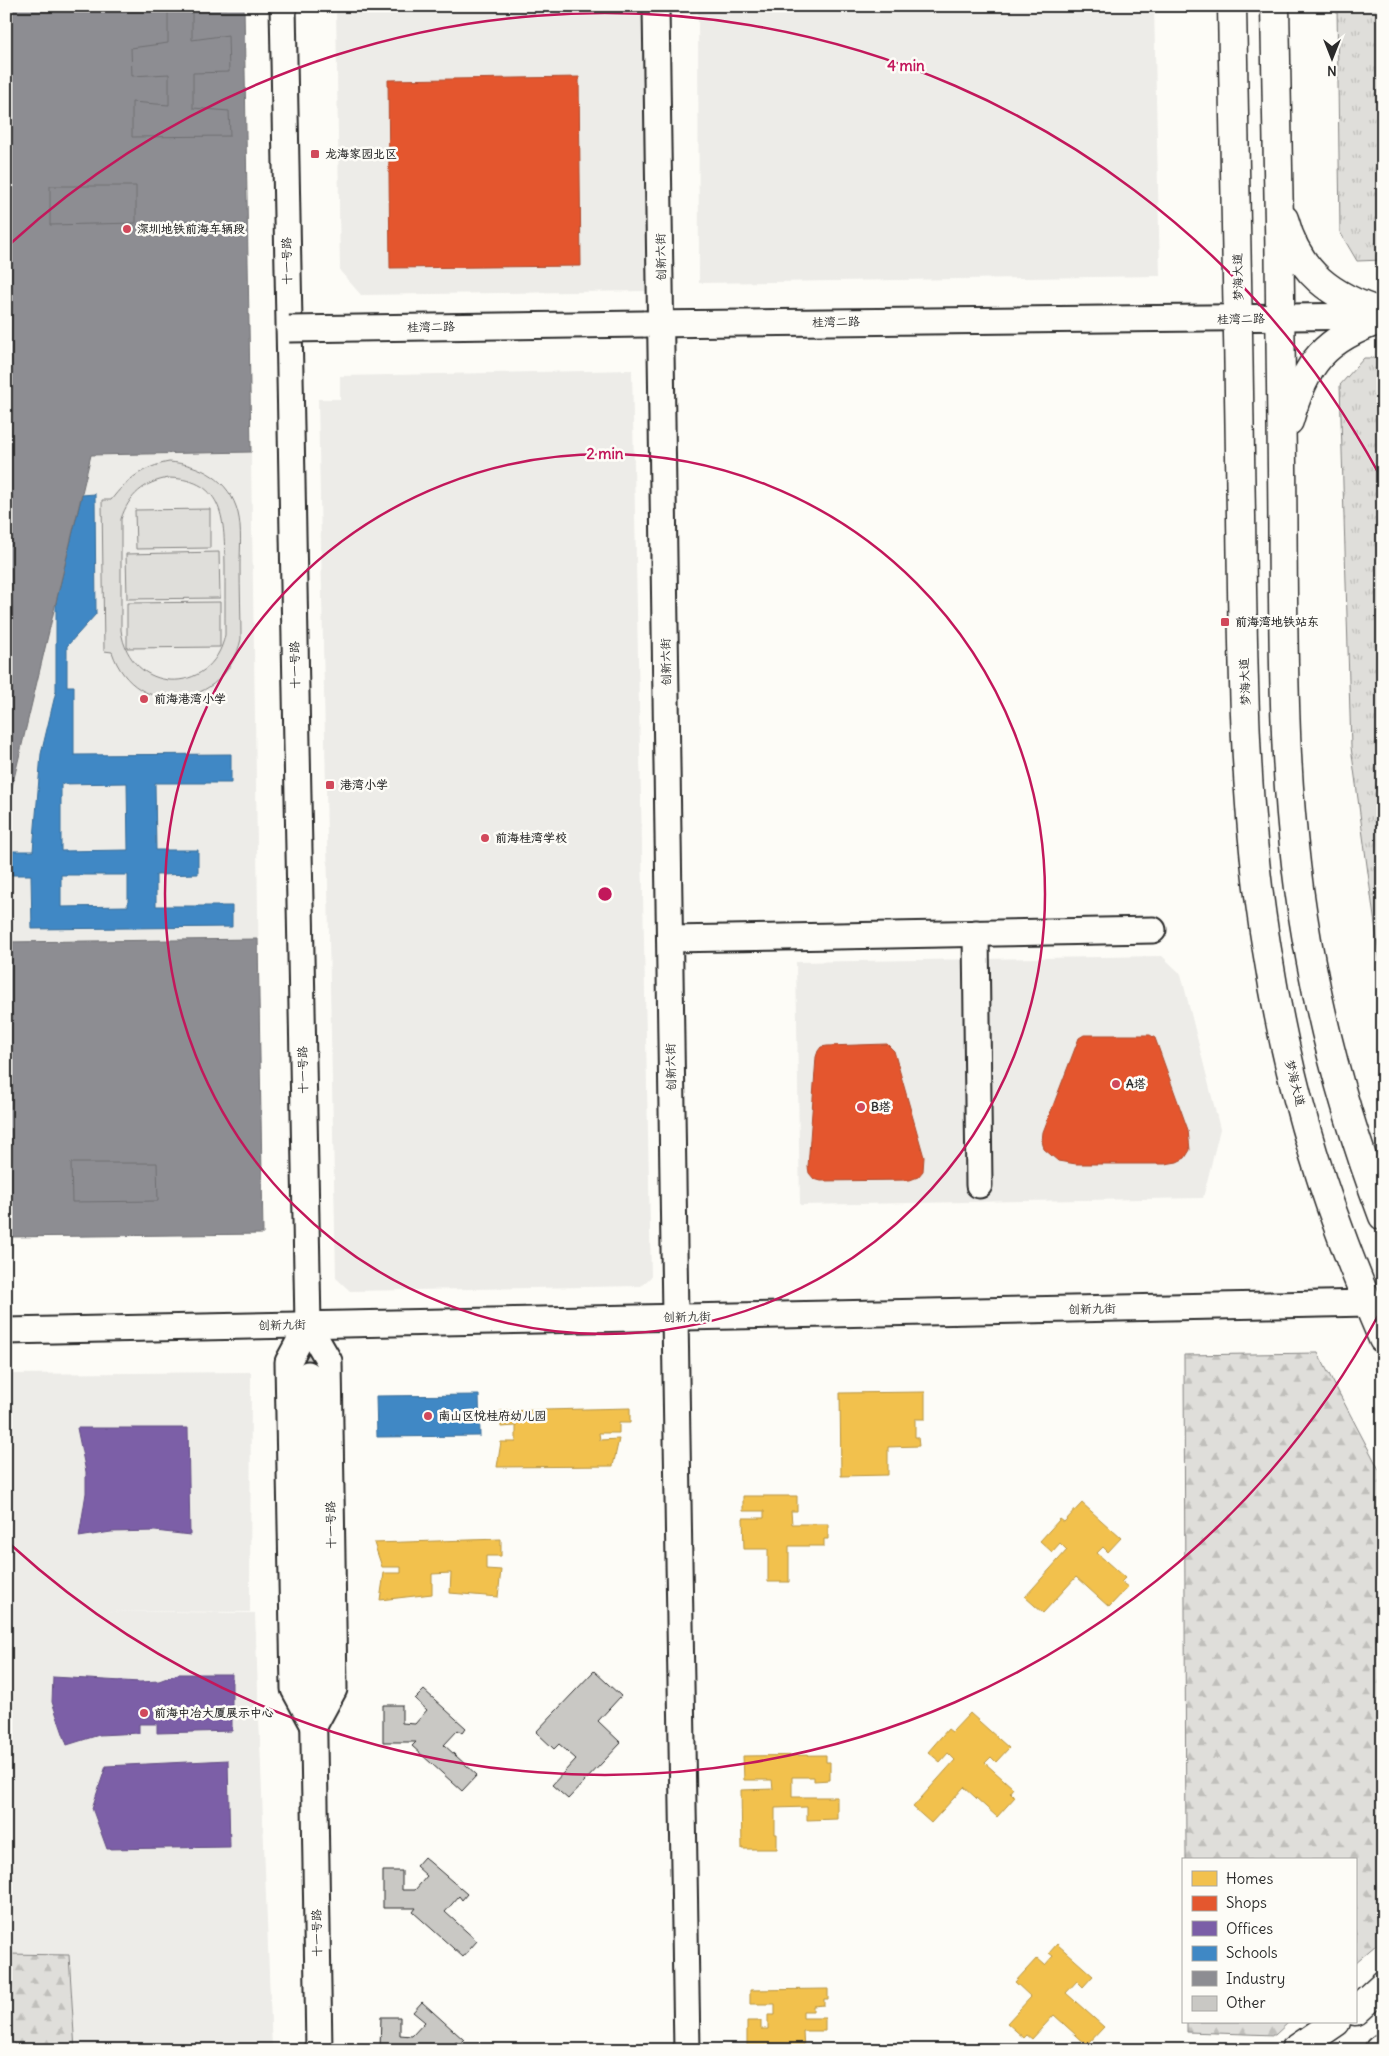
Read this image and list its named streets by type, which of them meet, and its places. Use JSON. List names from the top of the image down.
{
  "streets": {
    "main road": ["梦海大道"],
    "street": [
      "创新六街",
      "十一号路",
      "桂湾二路",
      "创新九街"
    ]
  },
  "crossings": [
    ["创新六街", "桂湾二路"],
    ["创新六街", "创新九街"],
    ["十一号路", "桂湾二路"],
    ["十一号路", "创新九街"],
    ["梦海大道", "桂湾二路"],
    ["梦海大道", "创新九街"]
  ],
  "places": {
    "transit": ["龙海家园北区", "前海湾地铁站东", "港湾小学"],
    "other": [
      "深圳地铁前海车辆段",
      "前海港湾小学",
      "前海桂湾学校",
      "A塔",
      "B塔",
      "南山区悦桂府幼儿园",
      "前海中冶大厦展示中心"
    ]
  },
  "legend": [
    "Homes",
    "Shops",
    "Offices",
    "Schools",
    "Industry",
    "Other"
  ],
  "north": "bottom",
  "rings": ["4 min", "2 min"]
}
